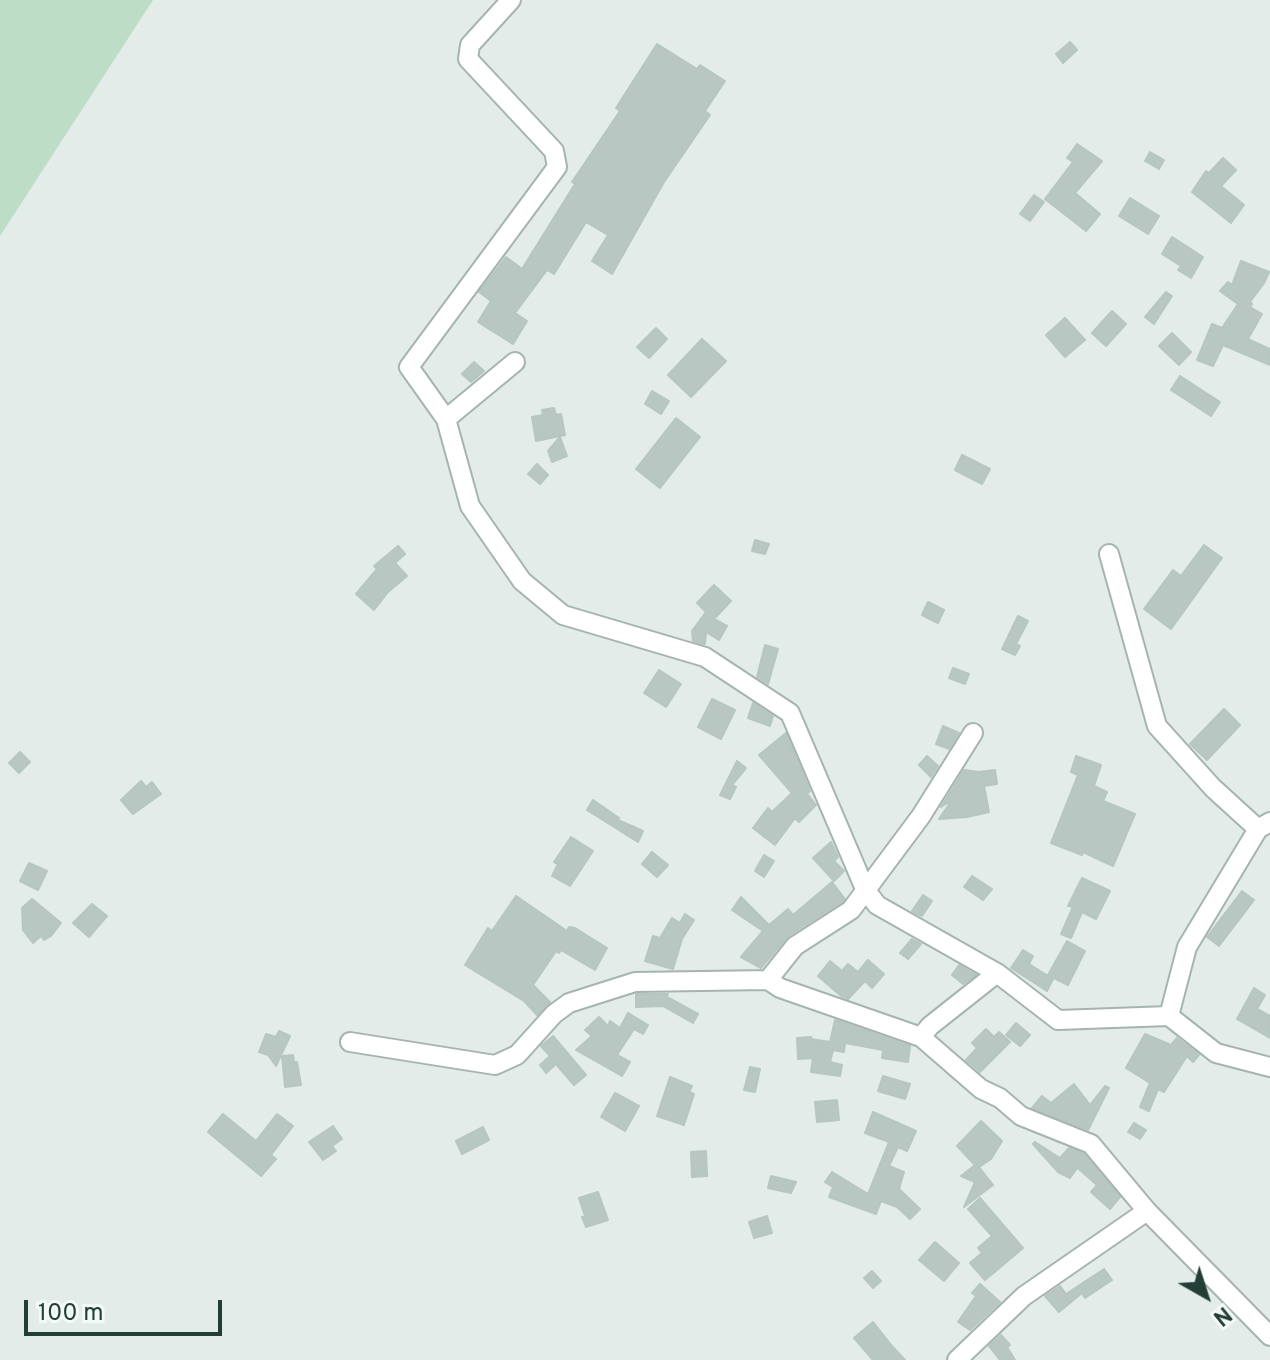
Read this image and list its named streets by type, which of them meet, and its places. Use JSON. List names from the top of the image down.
{
  "scale_bar": "100 m",
  "north": "bottom right"
}
